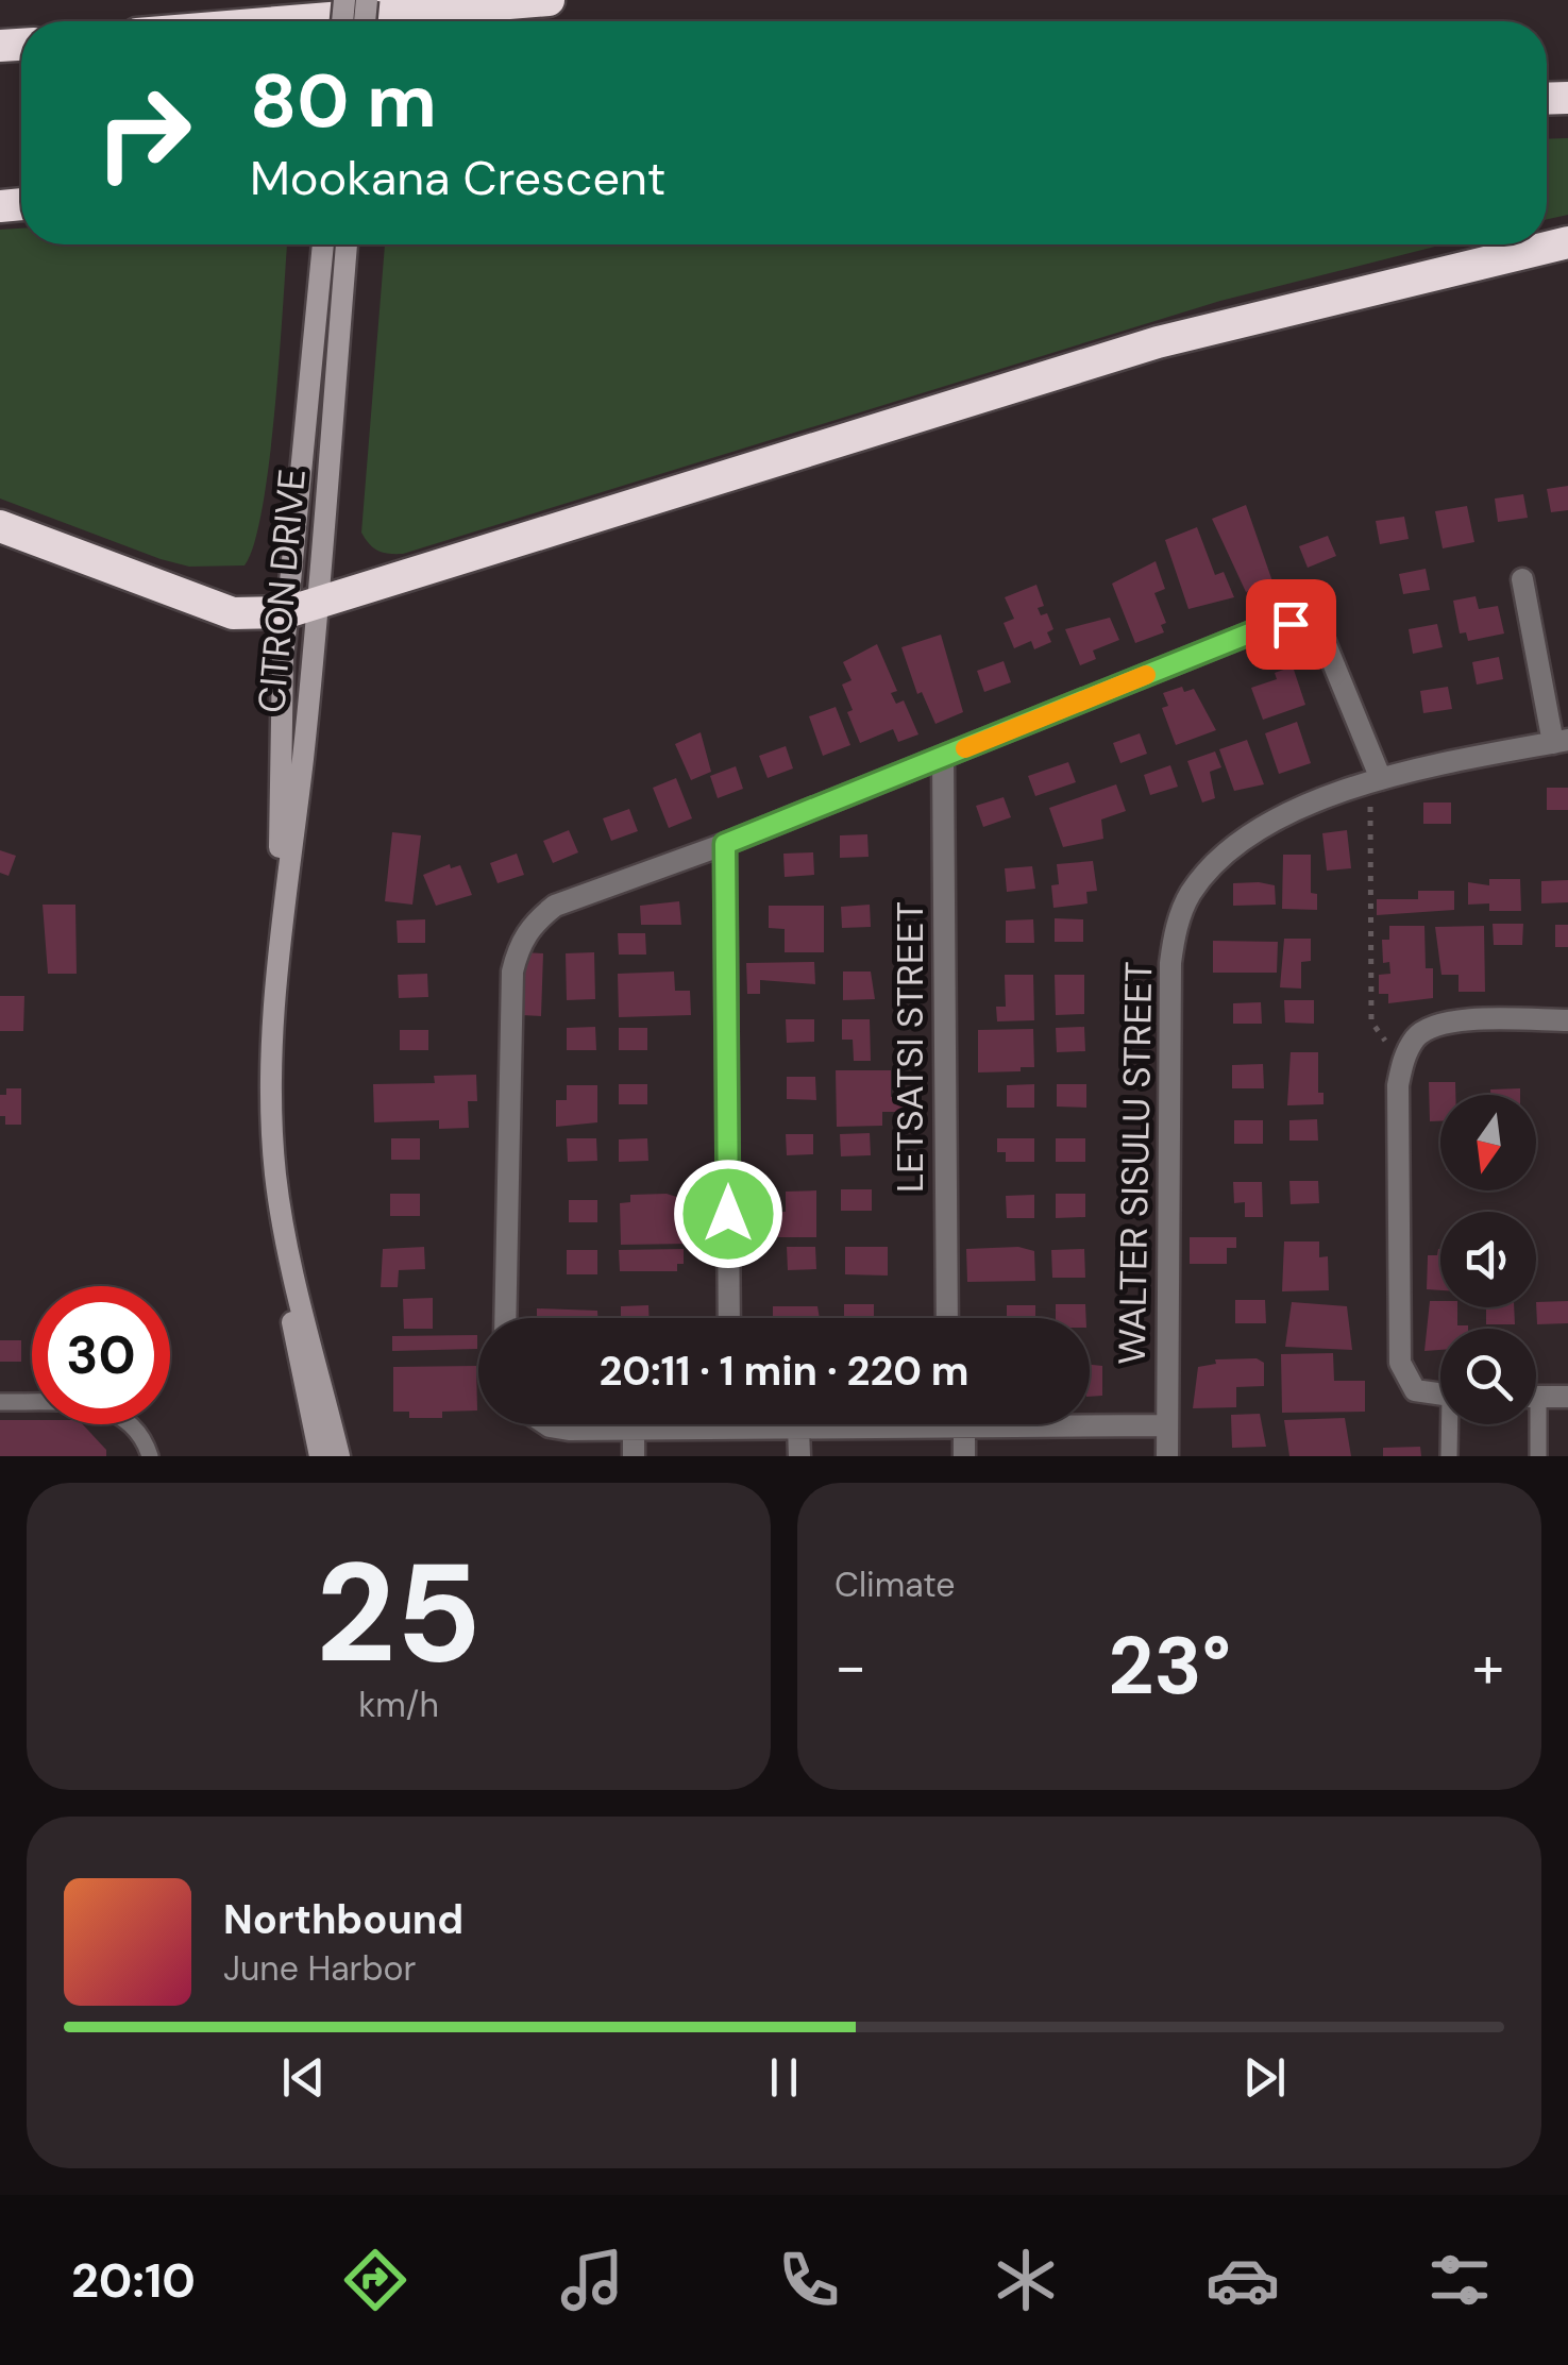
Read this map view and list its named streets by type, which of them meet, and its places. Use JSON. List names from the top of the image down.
{
  "streets": {
    "street": ["CITRON DRIVE", "LETSATSI STREET", "WALTER SISULU STREET"]
  },
  "north": "bottom",
  "page": {
    "turn": ["80 m", "Mookana Crescent"],
    "limit": "30",
    "trip": "20:11 · 1 min · 220 m",
    "tile": [
      ["25", "km/h"],
      "Climate"
    ],
    "heat": ["−", "23°", "+"],
    "song": ["Northbound", "June Harbor"],
    "tabs": "20:10"
  }
}
